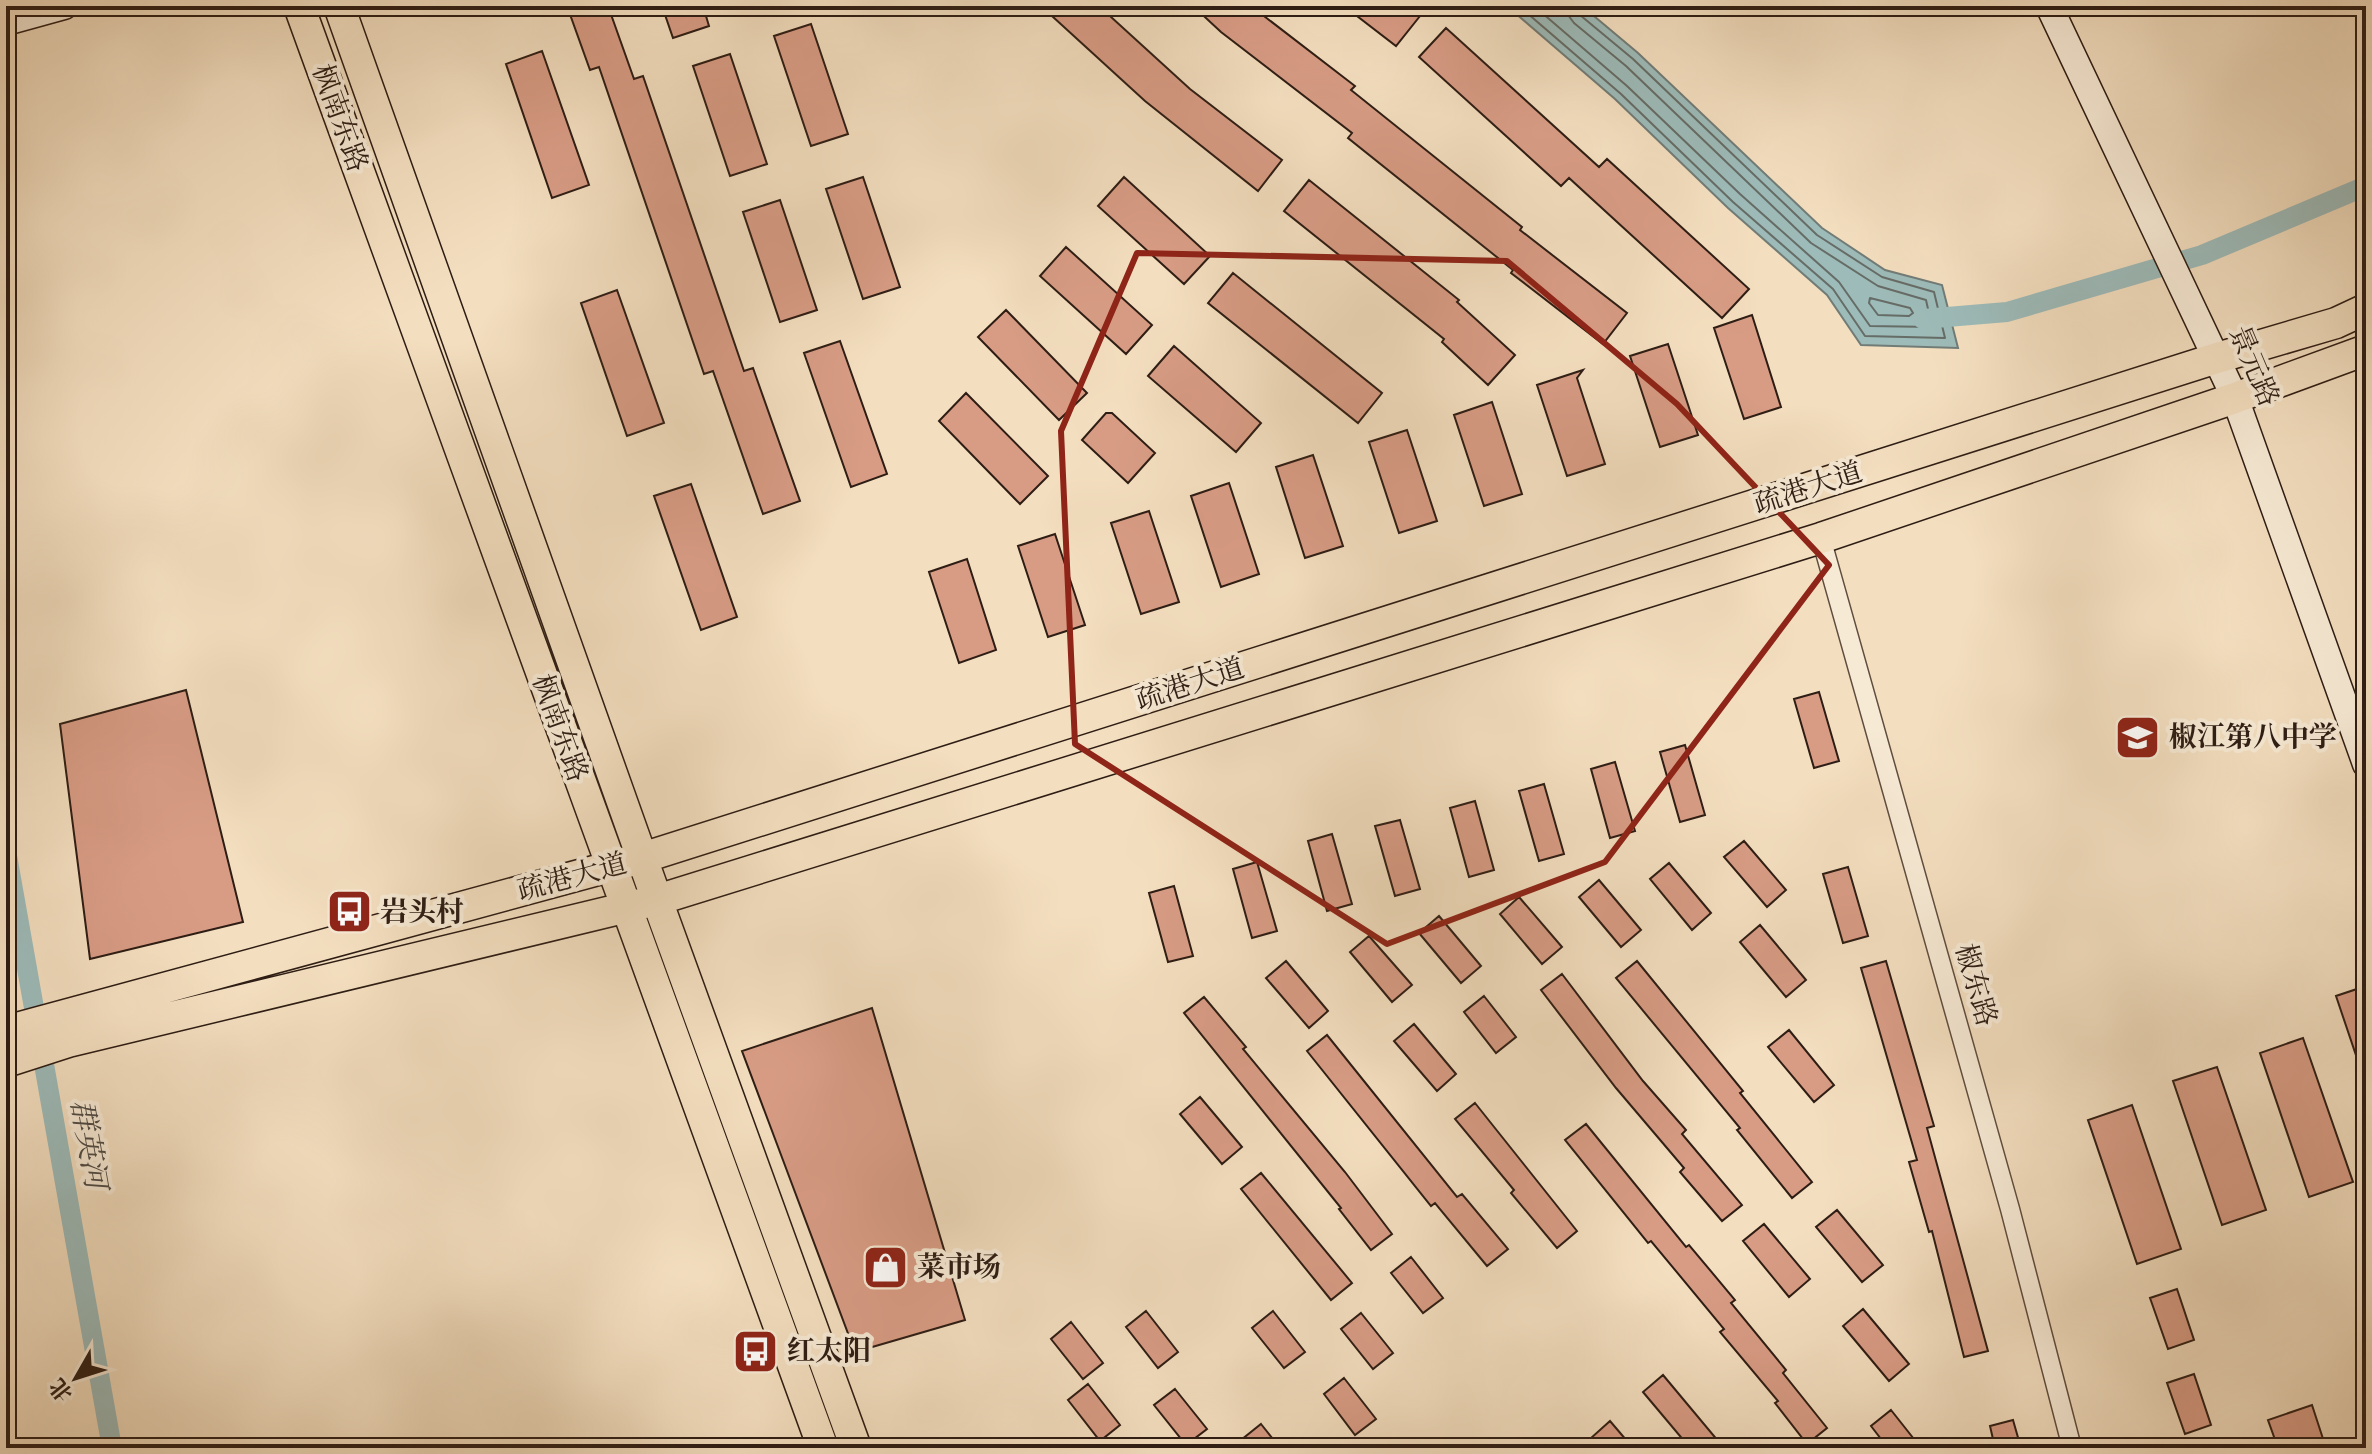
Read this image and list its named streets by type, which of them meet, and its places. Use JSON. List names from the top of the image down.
{
  "streets": {
    "main road": ["枫南东路", "景元路", "疏港大道"],
    "street": ["椒东路"]
  },
  "crossings": [
    ["枫南东路", "疏港大道"],
    ["景元路", "疏港大道"],
    ["疏港大道", "椒东路"]
  ],
  "water": ["群英河"],
  "places": {
    "school or university": ["椒江第八中学"],
    "bus stop": ["岩头村", "红太阳"],
    "shop": ["菜市场"]
  },
  "north": "bottom left"
}
